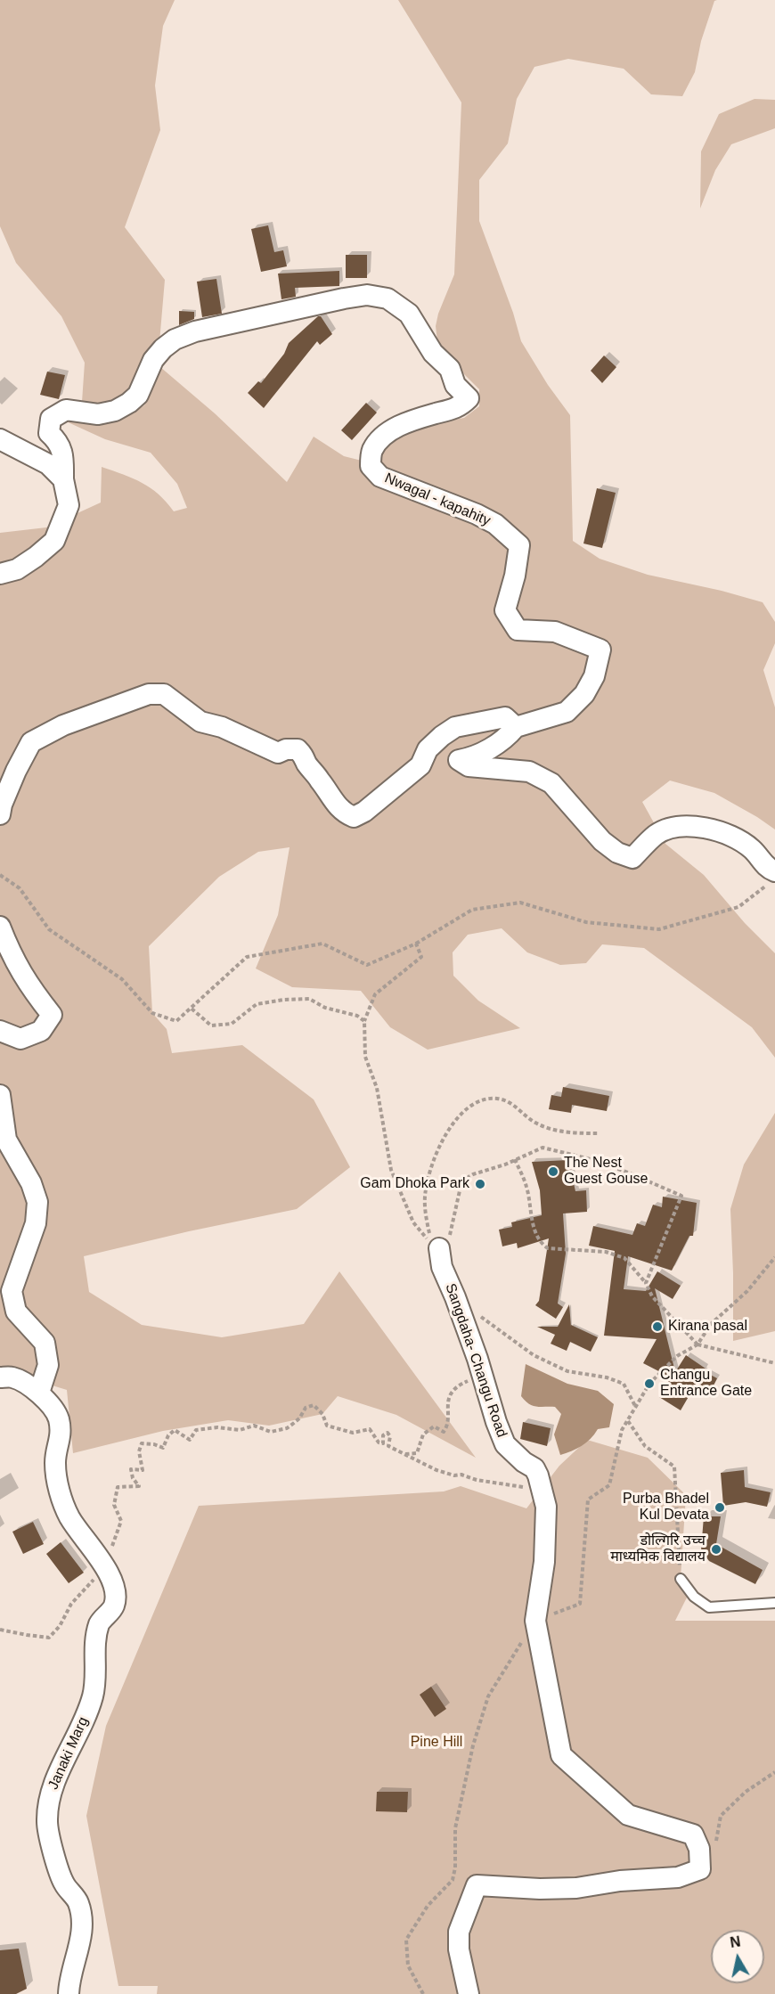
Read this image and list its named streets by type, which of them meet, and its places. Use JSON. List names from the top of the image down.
{
  "streets": {
    "street": ["Nwagal - kapahity", "Sangdaha- Changu Road", "Janaki Marg"]
  },
  "parks": ["Pine Hill"],
  "places": [
    "The Nest Guest Gouse",
    "Gam Dhoka Park",
    "Kirana pasal",
    "Changu Entrance Gate",
    "Purba Bhadel Kul Devata",
    "डोल्गिरि उच्च माध्यमिक विद्यालय"
  ],
  "north": "top"
}
